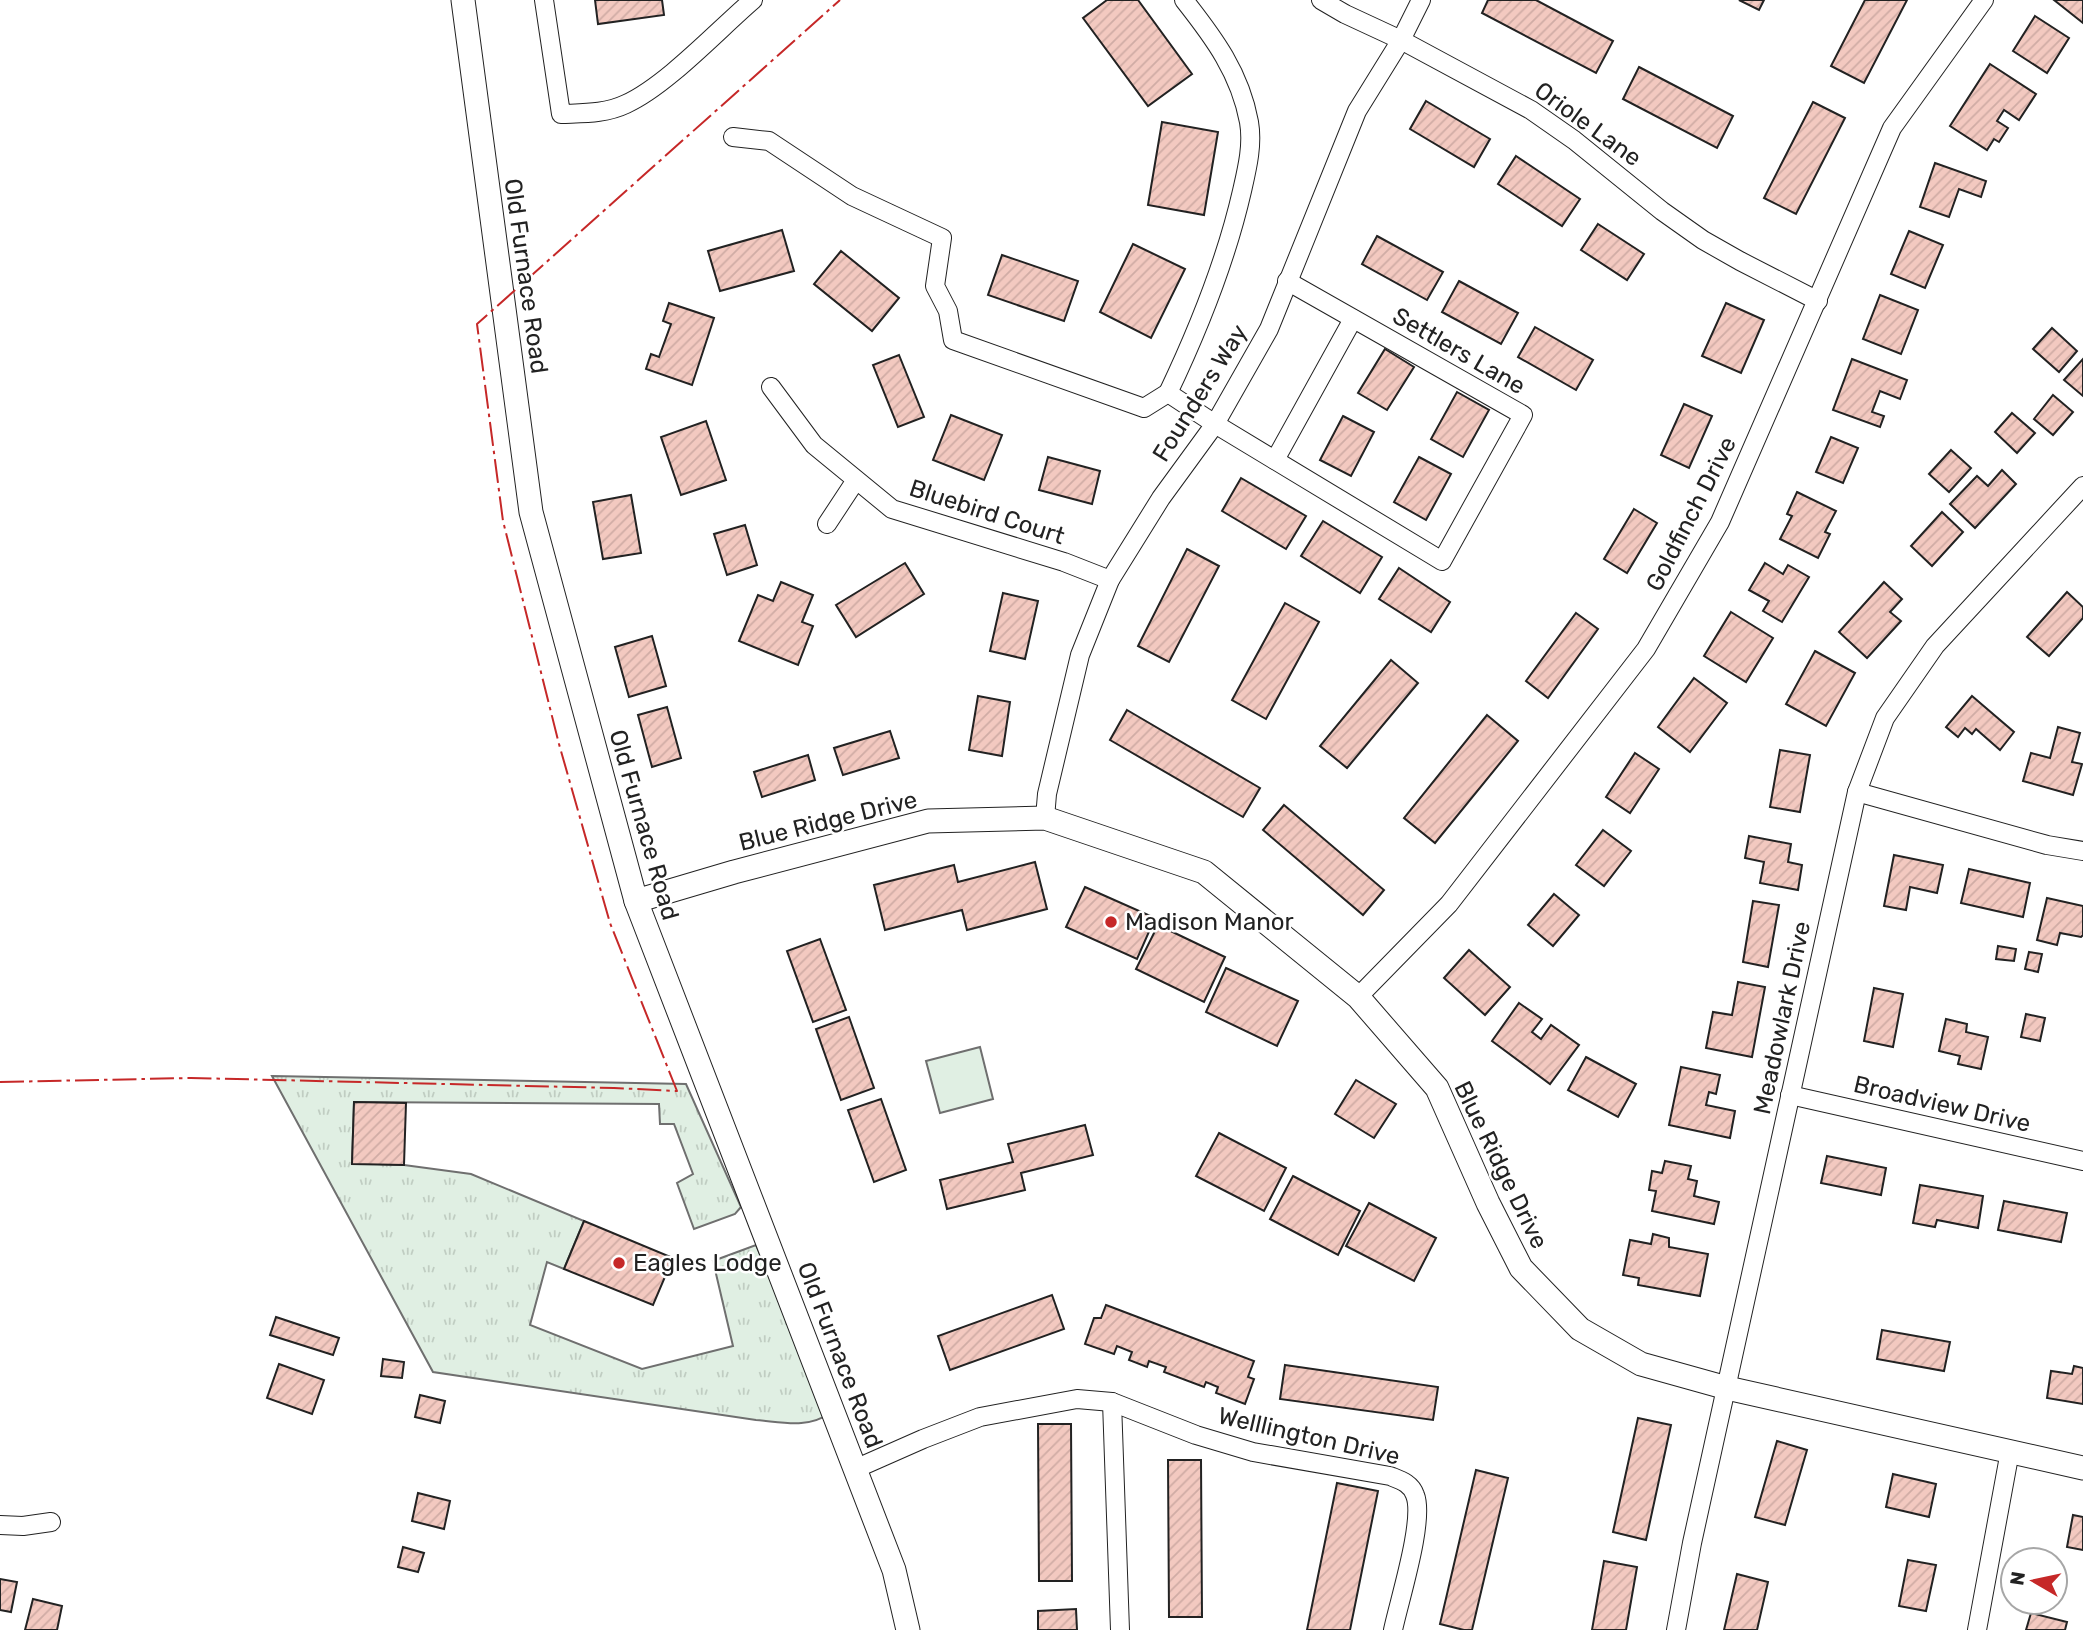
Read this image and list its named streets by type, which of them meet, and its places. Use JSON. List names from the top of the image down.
{
  "streets": {
    "street": [
      "Oriole Lane",
      "Old Furnace Road",
      "Settlers Lane",
      "Founders Way",
      "Bluebird Court",
      "Goldfinch Drive",
      "Blue Ridge Drive",
      "Meadowlark Drive",
      "Broadview Drive",
      "Welllington Drive"
    ]
  },
  "crossings": [
    ["Oriole Lane", "Founders Way"],
    ["Oriole Lane", "Goldfinch Drive"],
    ["Old Furnace Road", "Blue Ridge Drive"],
    ["Old Furnace Road", "Welllington Drive"],
    ["Settlers Lane", "Founders Way"],
    ["Founders Way", "Bluebird Court"],
    ["Founders Way", "Blue Ridge Drive"],
    ["Goldfinch Drive", "Blue Ridge Drive"],
    ["Blue Ridge Drive", "Meadowlark Drive"],
    ["Meadowlark Drive", "Broadview Drive"]
  ],
  "places": ["Madison Manor", "Eagles Lodge"],
  "north": "left"
}
